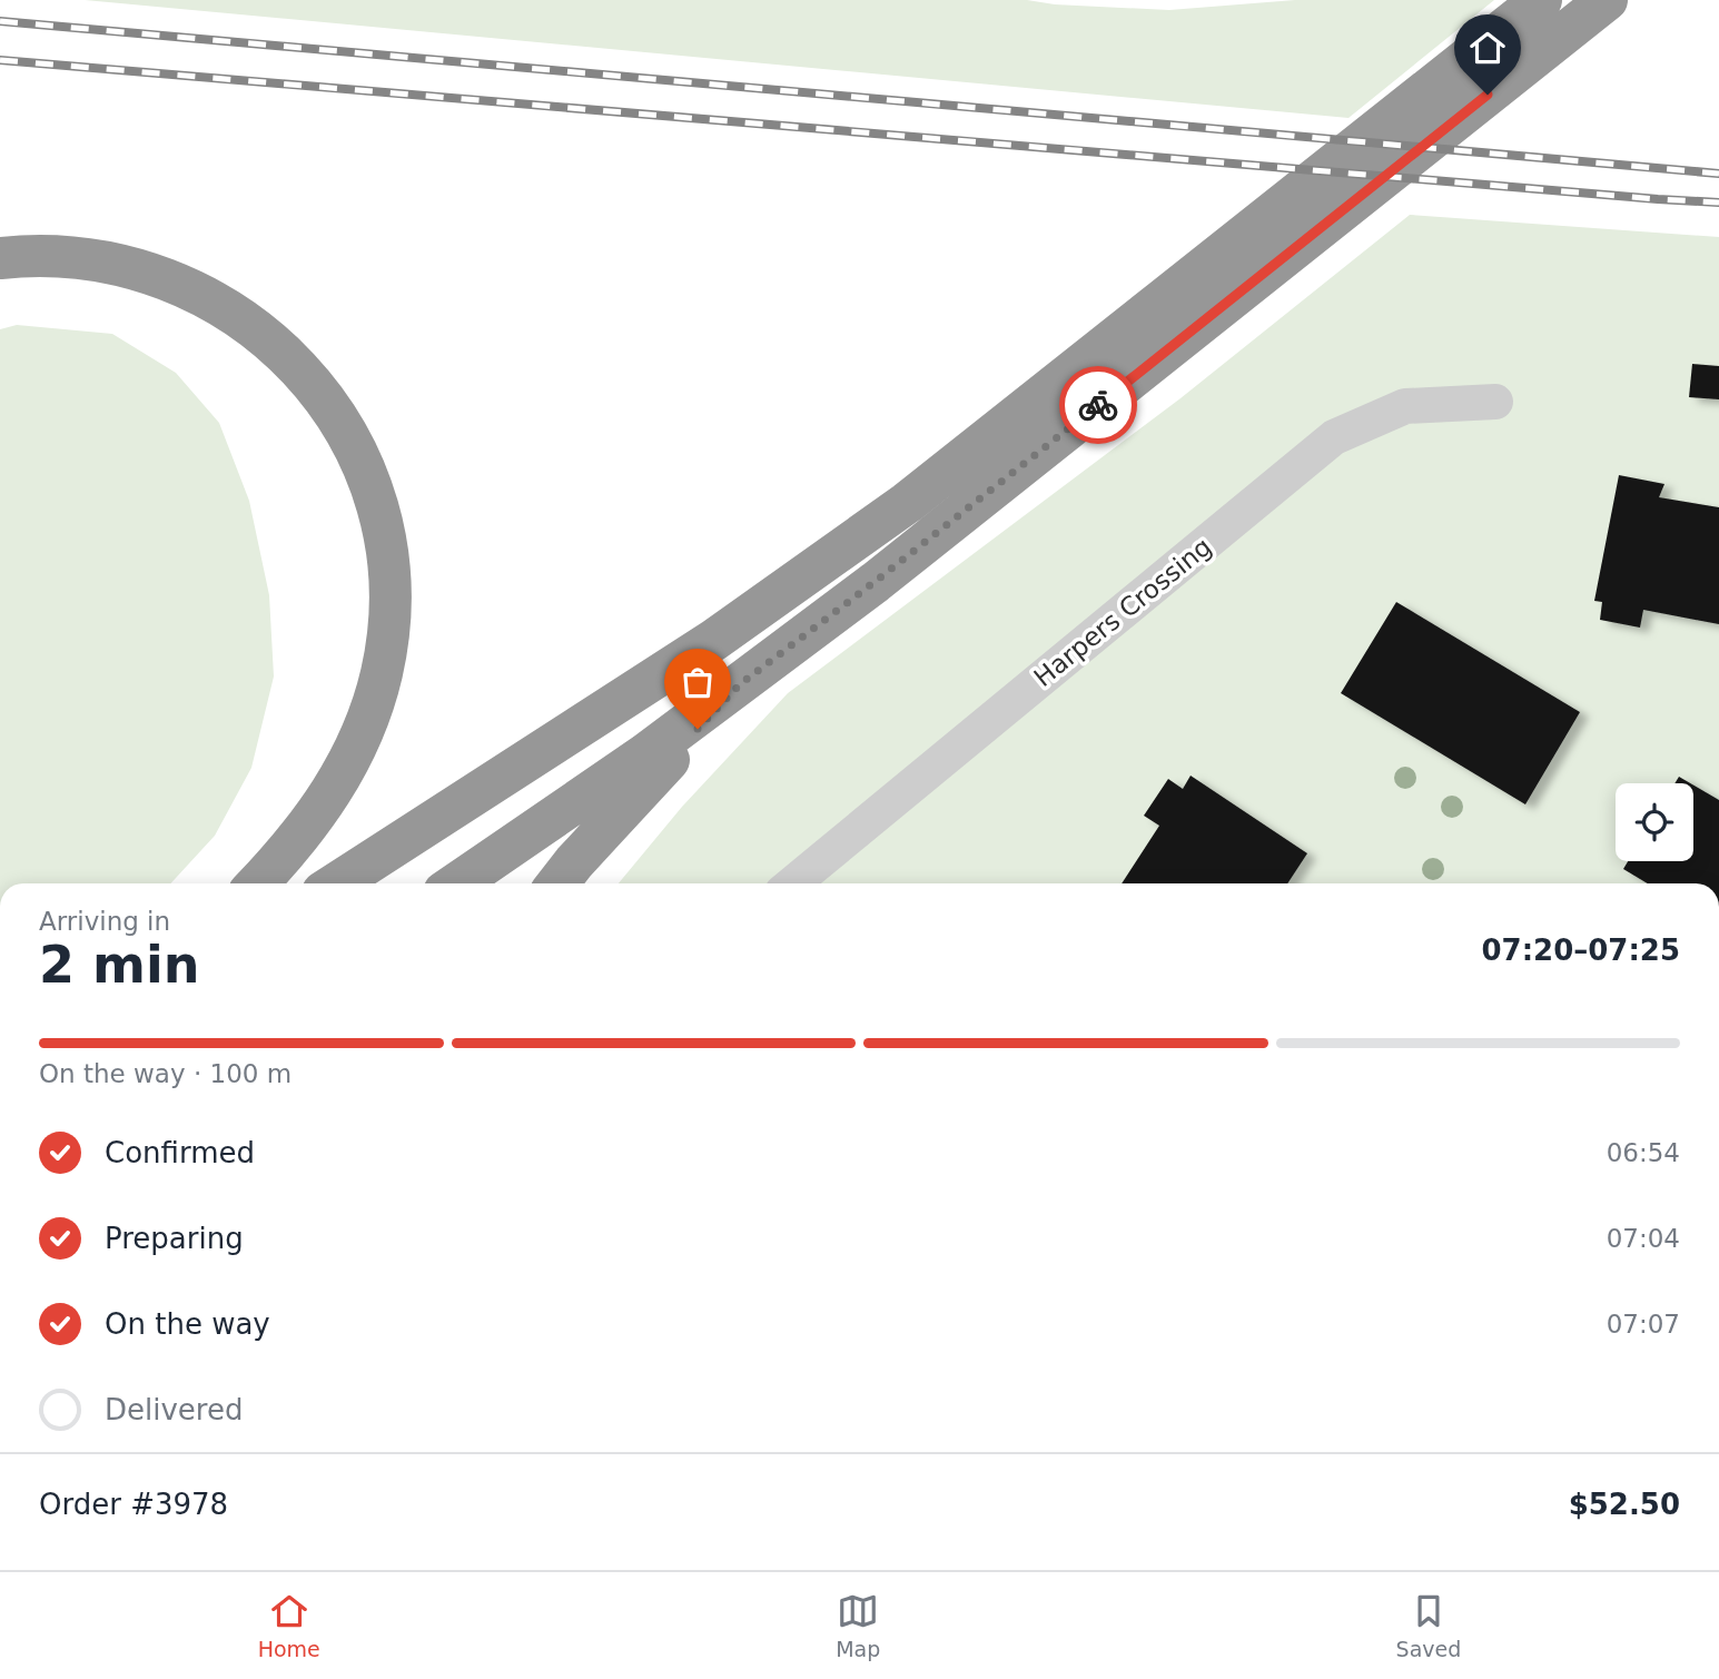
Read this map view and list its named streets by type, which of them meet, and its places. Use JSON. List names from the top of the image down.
{
  "streets": {
    "street": ["Harpers Crossing"]
  },
  "page": {
    "heading": ["2 min", "Arriving in", "07:20–07:25"],
    "panel": ["Order #3978", "$52.50"],
    "bar": "On the way · 100 m",
    "list": [
      ["Confirmed", "06:54"],
      ["Preparing", "07:04"],
      ["On the way", "07:07"],
      "Delivered"
    ],
    "tabs": ["Home", "Map", "Saved"]
  }
}
